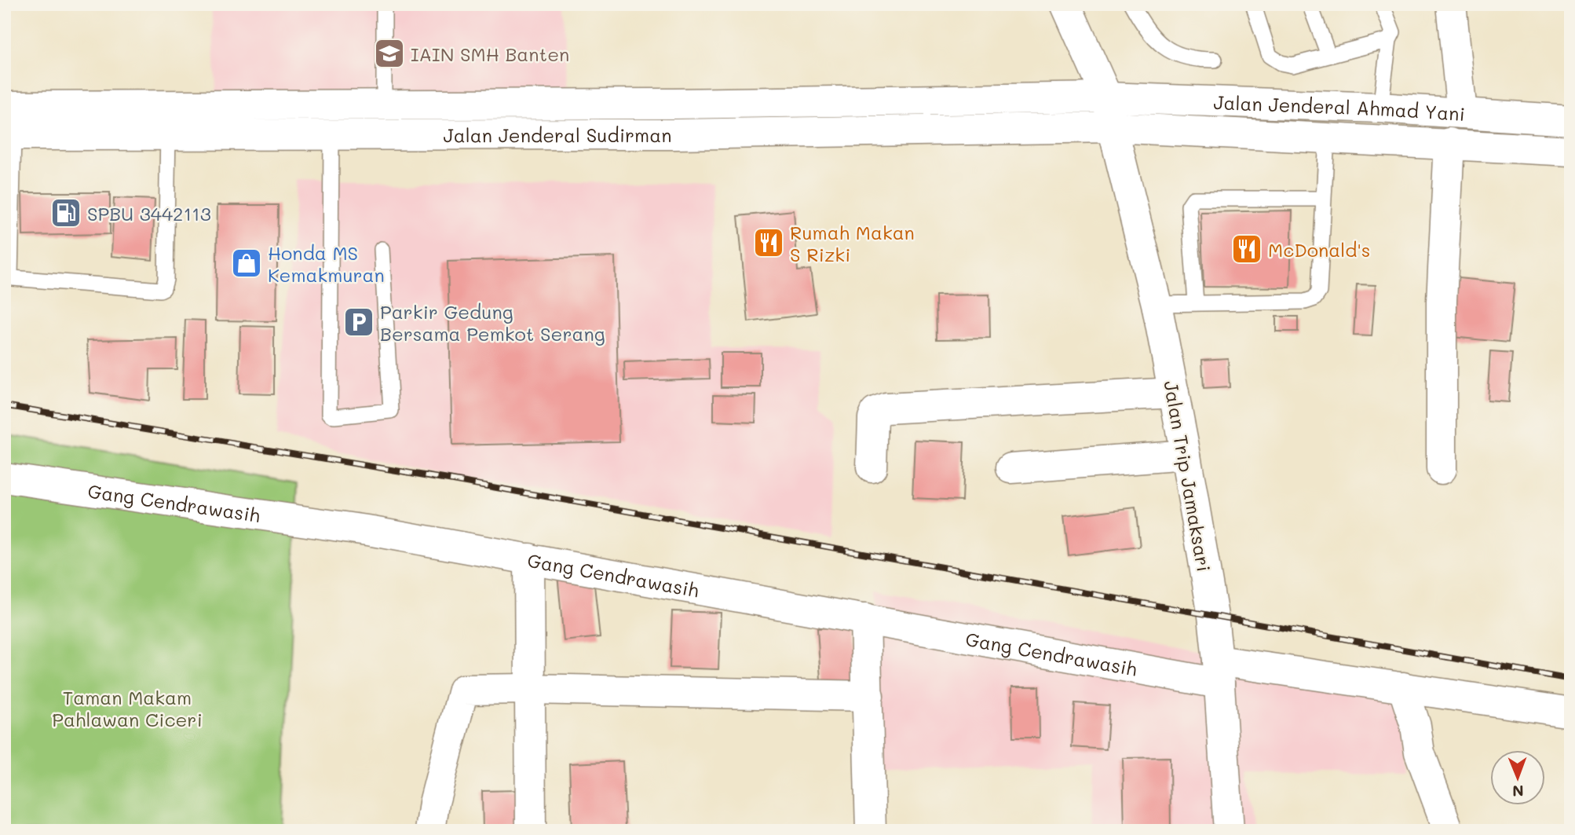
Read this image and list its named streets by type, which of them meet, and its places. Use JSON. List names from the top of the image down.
{
  "streets": {
    "main road": [
      "Jalan Jenderal Ahmad Yani",
      "Jalan Jenderal Sudirman",
      "Jalan Trip Jamaksari",
      "Gang Cendrawasih"
    ]
  },
  "crossings": [
    ["Jalan Jenderal Ahmad Yani", "Jalan Jenderal Sudirman"],
    ["Jalan Jenderal Ahmad Yani", "Jalan Trip Jamaksari"],
    ["Jalan Jenderal Sudirman", "Jalan Trip Jamaksari"],
    ["Jalan Trip Jamaksari", "Gang Cendrawasih"]
  ],
  "parks": ["Taman Makam Pahlawan Ciceri"],
  "places": {
    "school or university": ["IAIN SMH Banten"],
    "fuel station": ["SPBU 3442113"],
    "restaurant": ["Rumah Makan S Rizki", "McDonald's"],
    "shop": ["Honda MS Kemakmuran"],
    "parking": ["Parkir Gedung Bersama Pemkot Serang"]
  },
  "north": "bottom"
}
